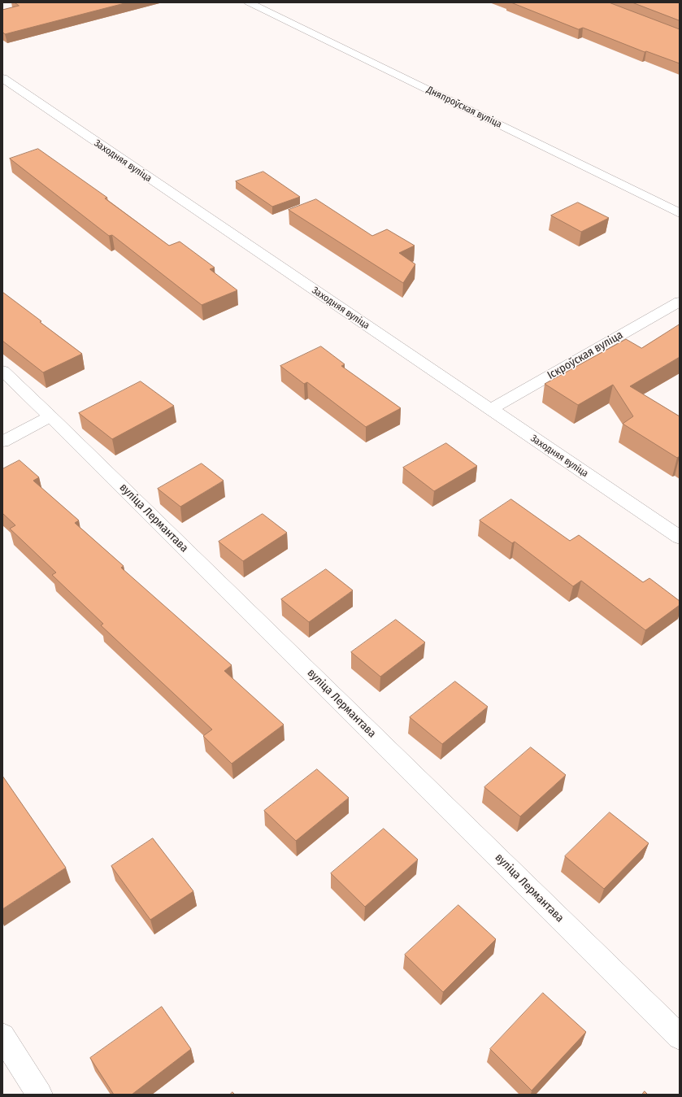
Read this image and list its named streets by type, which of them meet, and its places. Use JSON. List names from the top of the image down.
{
  "streets": {
    "street": [
      "Дняпроўская вуліца",
      "Заходняя вуліца",
      "Іскроўская вуліца",
      "вуліца Лермантава"
    ]
  },
  "crossings": [
    ["Заходняя вуліца", "Іскроўская вуліца"]
  ]
}
